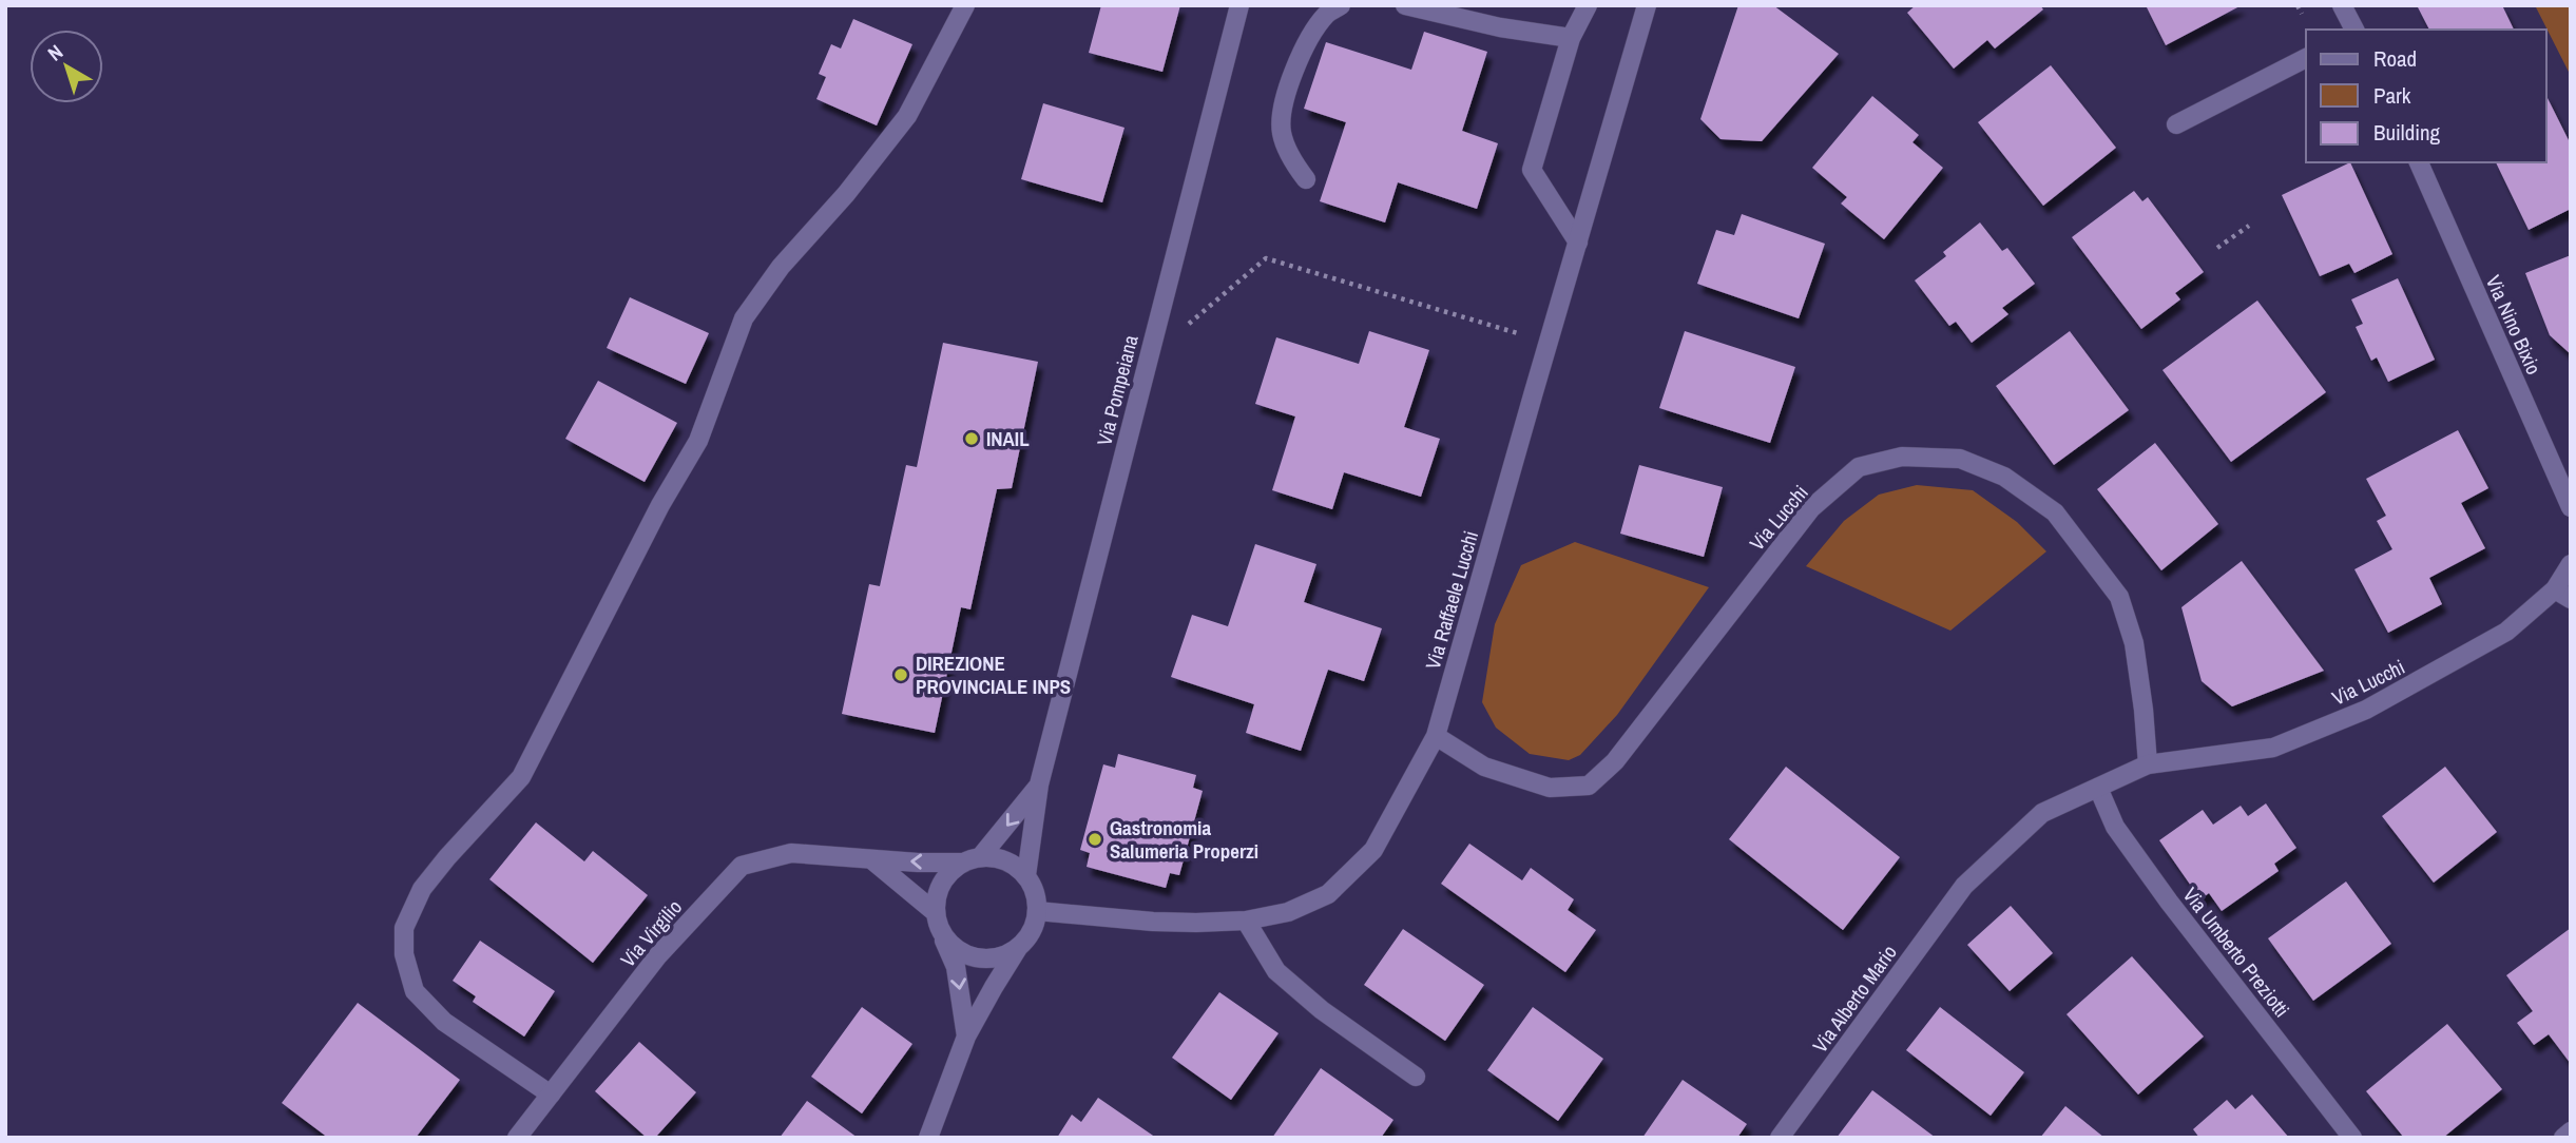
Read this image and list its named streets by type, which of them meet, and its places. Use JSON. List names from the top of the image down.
{
  "streets": {
    "street": [
      "Via Nino Bixio",
      "Via Pompeiana",
      "Via Lucchi",
      "Via Raffaele Lucchi",
      "Via Virgilio",
      "Via Umberto Preziotti",
      "Via Alberto Mario"
    ]
  },
  "crossings": [
    ["Via Pompeiana", "Via Raffaele Lucchi"],
    ["Via Pompeiana", "Via Virgilio"],
    ["Via Lucchi", "Via Raffaele Lucchi"],
    ["Via Lucchi", "Via Umberto Preziotti"],
    ["Via Lucchi", "Via Alberto Mario"],
    ["Via Raffaele Lucchi", "Via Virgilio"]
  ],
  "places": ["INAIL", "DIREZIONE PROVINCIALE INPS", "Gastronomia Salumeria Properzi"],
  "legend": ["Road", "Park", "Building"],
  "north": "top left"
}
